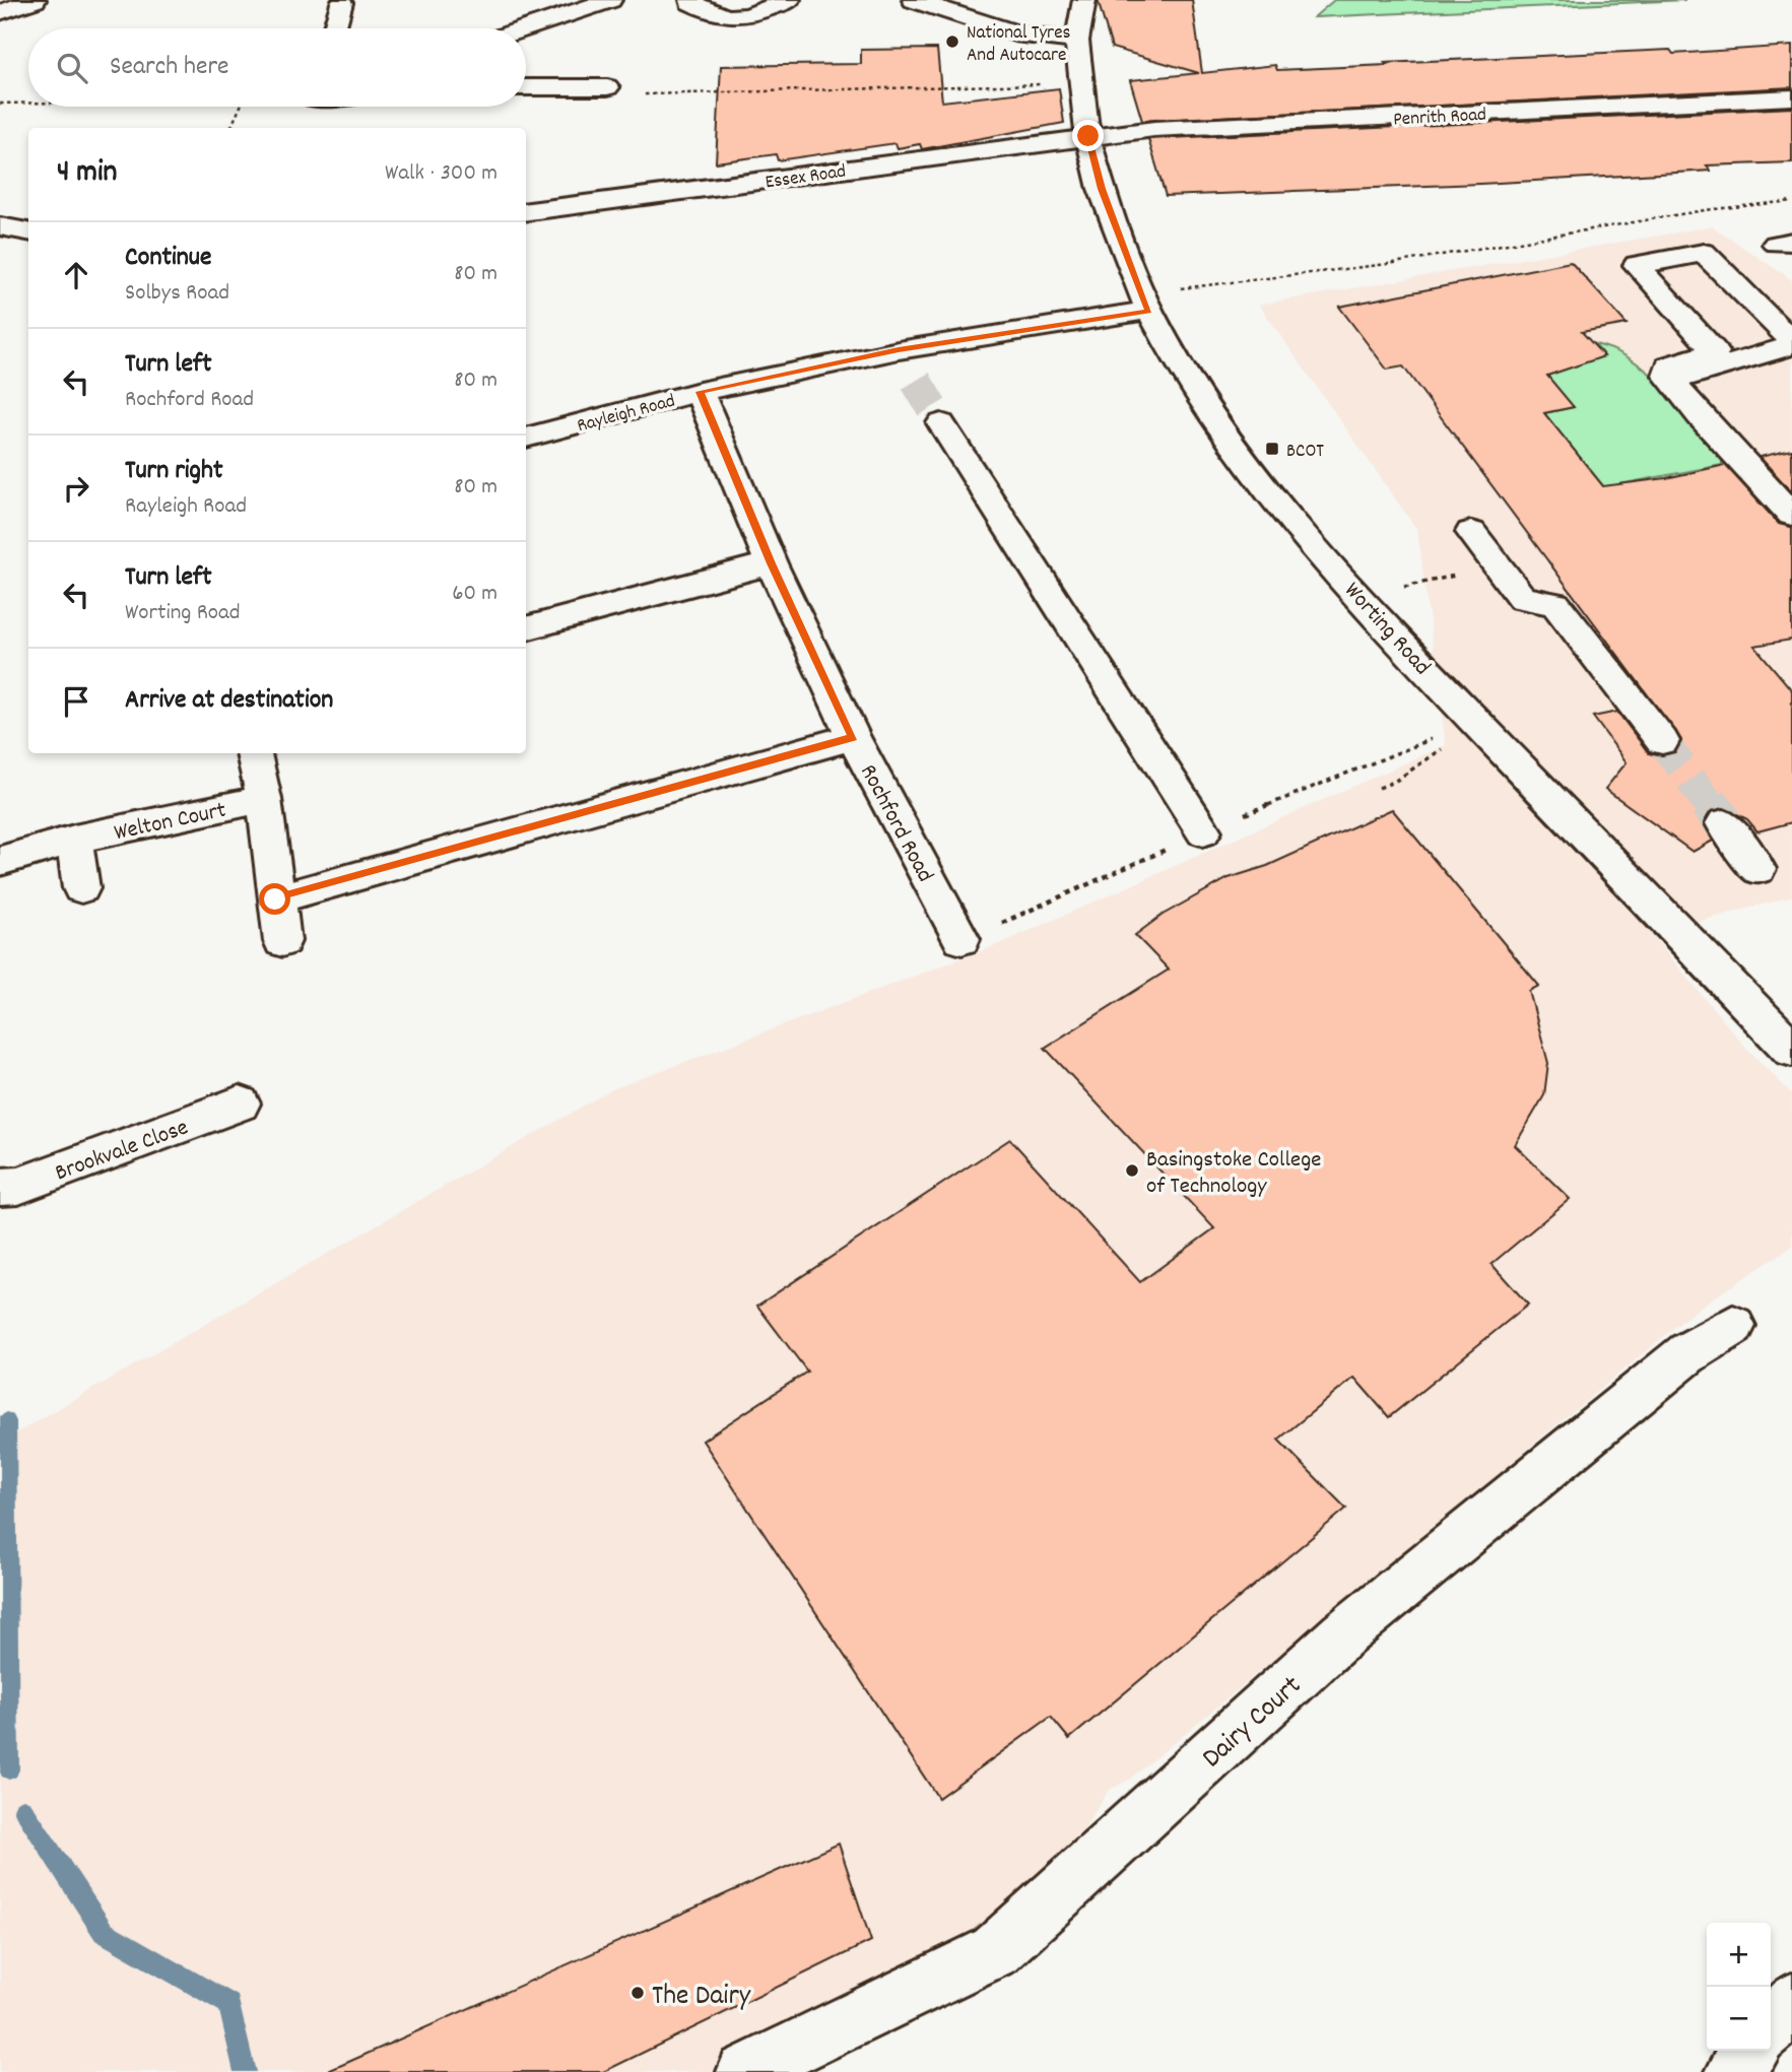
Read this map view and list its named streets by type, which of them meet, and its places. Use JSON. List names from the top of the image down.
{
  "streets": {
    "street": [
      "Penrith Road",
      "Essex Road",
      "Rayleigh Road",
      "Worting Road",
      "Welton Court",
      "Rochford Road",
      "Brookvale Close",
      "Dairy Court"
    ]
  },
  "crossings": [
    ["Penrith Road", "Essex Road"],
    ["Penrith Road", "Worting Road"],
    ["Essex Road", "Worting Road"],
    ["Rayleigh Road", "Worting Road"],
    ["Rayleigh Road", "Rochford Road"]
  ],
  "places": {
    "other": ["National Tyres And Autocare", "Basingstoke College of Technology", "The Dairy"],
    "transit": ["BCOT"]
  },
  "page": {
    "search": "Search here",
    "heading": ["4 min", "Walk · 300 m"],
    "list": [
      ["Continue", "Solbys Road", "80 m"],
      ["Turn left", "Rochford Road", "80 m"],
      ["Turn right", "Rayleigh Road", "80 m"],
      ["Turn left", "Worting Road", "60 m"],
      "Arrive at destination"
    ],
    "map_buttons": ["+", "−"]
  }
}
